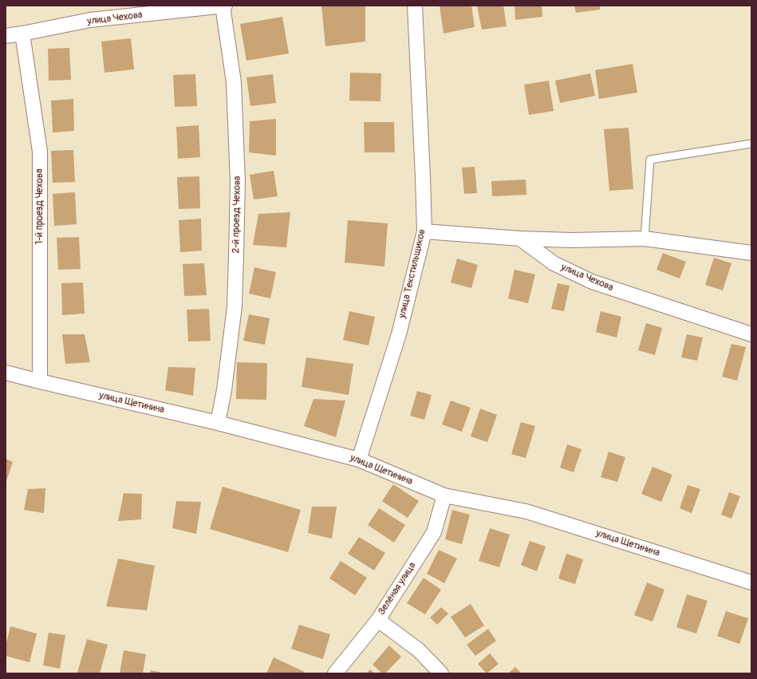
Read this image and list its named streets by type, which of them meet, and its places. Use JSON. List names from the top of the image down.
{
  "streets": {
    "street": [
      "улица Чехова",
      "1-й проезд Чехова",
      "2-й проезд Чехова",
      "улица Текстильщиков",
      "улица Щетинина",
      "Зелёная улица"
    ]
  },
  "crossings": [
    ["улица Чехова", "1-й проезд Чехова"],
    ["улица Чехова", "2-й проезд Чехова"],
    ["1-й проезд Чехова", "улица Щетинина"],
    ["2-й проезд Чехова", "улица Щетинина"],
    ["улица Текстильщиков", "улица Щетинина"],
    ["улица Щетинина", "Зелёная улица"]
  ]
}
